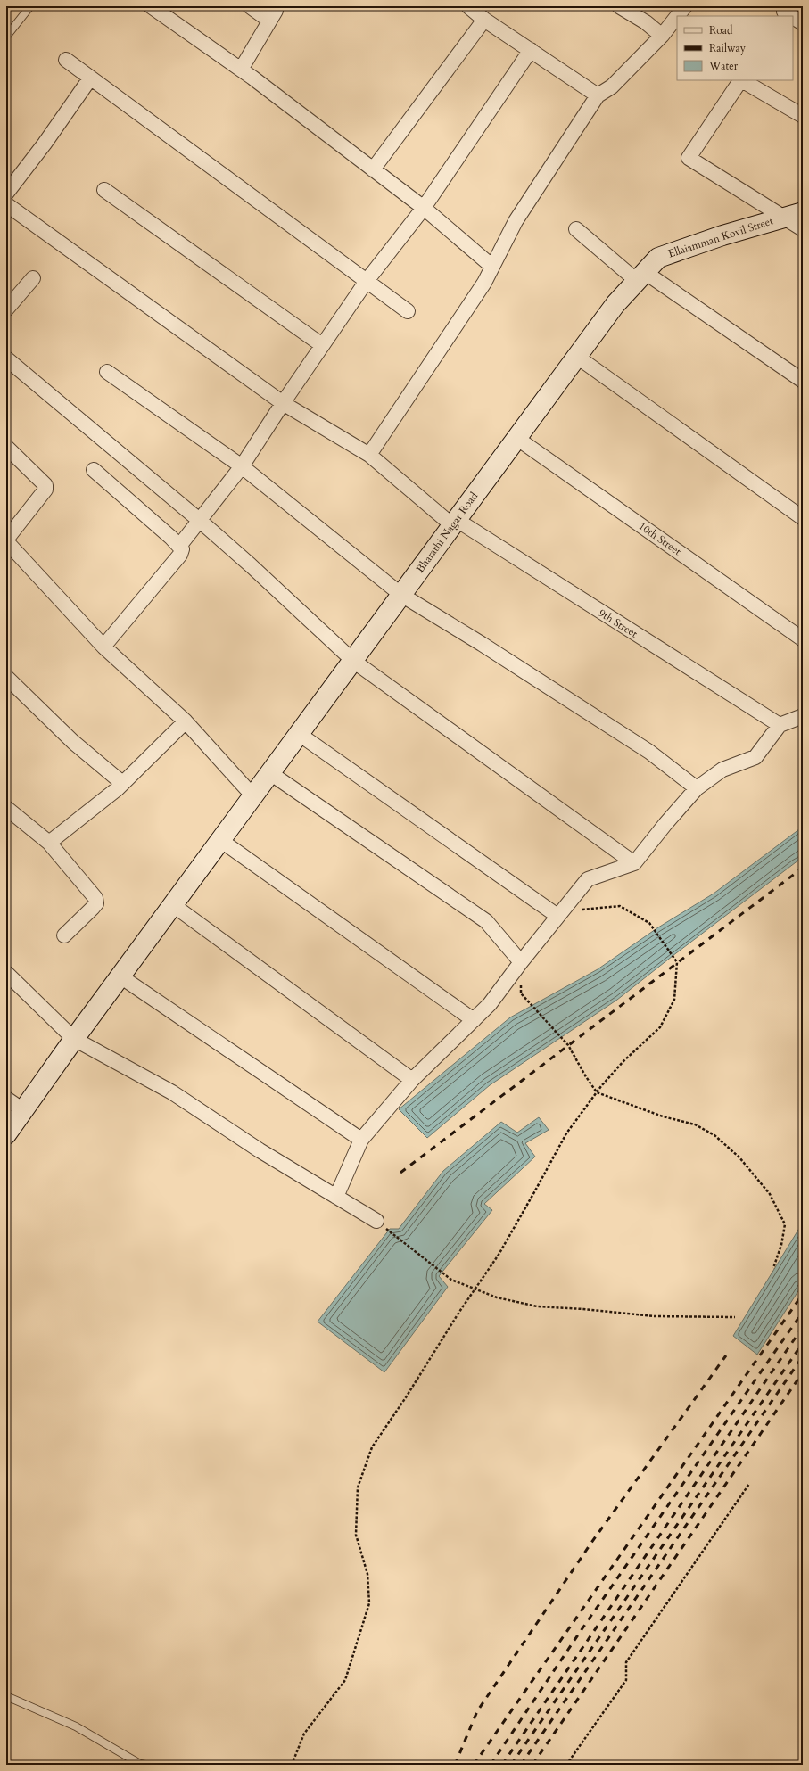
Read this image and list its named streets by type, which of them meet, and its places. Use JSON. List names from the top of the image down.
{
  "streets": {
    "main road": ["Ellaiamman Kovil Street", "Bharathi Nagar Road"],
    "street": ["10th Street", "9th Street"]
  },
  "crossings": [
    ["Ellaiamman Kovil Street", "Bharathi Nagar Road"],
    ["Bharathi Nagar Road", "10th Street"],
    ["Bharathi Nagar Road", "9th Street"]
  ],
  "legend": ["Road", "Railway", "Water"]
}
